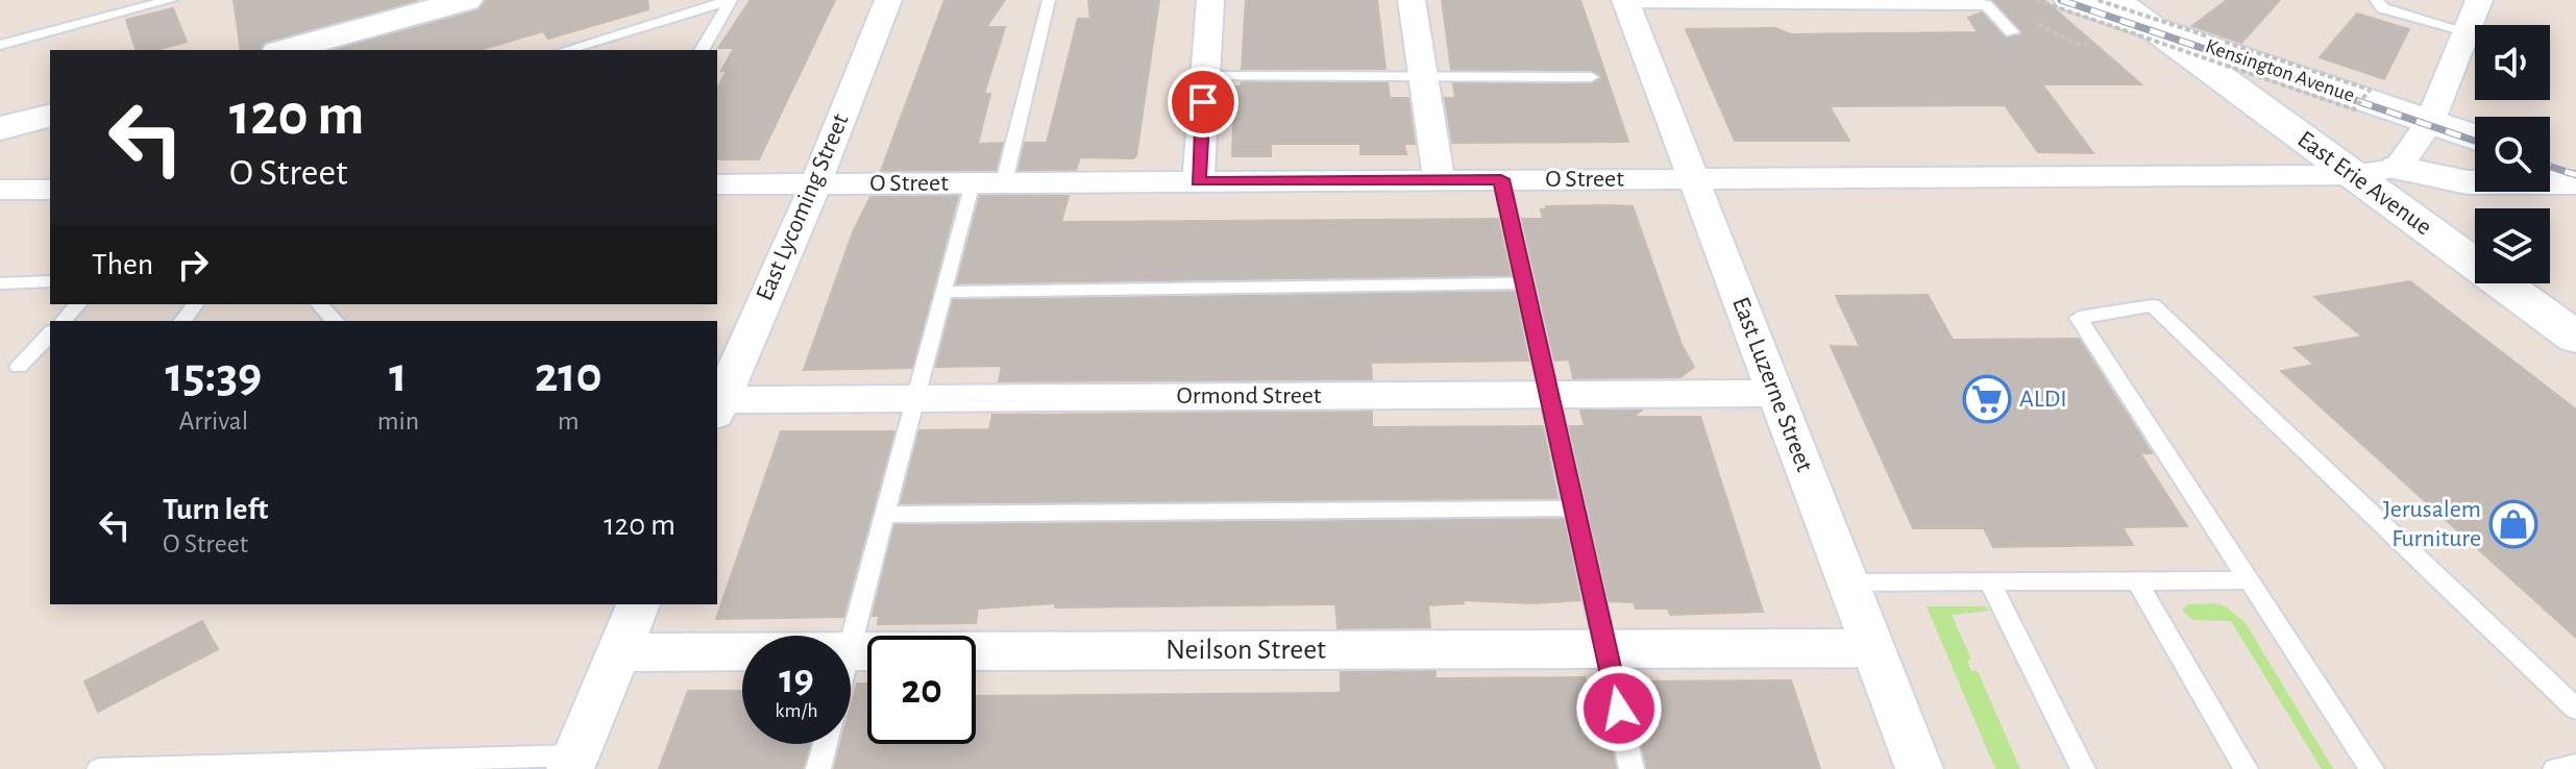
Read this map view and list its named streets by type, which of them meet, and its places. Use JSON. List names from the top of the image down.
{
  "streets": {
    "main road": ["Kensington Avenue", "East Erie Avenue"],
    "street": [
      "O Street",
      "East Lycoming Street",
      "East Luzerne Street",
      "Ormond Street",
      "Neilson Street"
    ]
  },
  "crossings": [
    ["Kensington Avenue", "East Erie Avenue"],
    ["O Street", "East Erie Avenue"],
    ["O Street", "East Lycoming Street"],
    ["O Street", "East Luzerne Street"],
    ["East Lycoming Street", "Ormond Street"],
    ["East Luzerne Street", "Ormond Street"],
    ["East Luzerne Street", "Neilson Street"]
  ],
  "places": {
    "supermarket": ["ALDI"],
    "shop": ["Jerusalem Furniture"]
  },
  "page": {
    "turn": ["120 m", "O Street"],
    "then": "Then",
    "eta": [
      "15:39",
      "Arrival",
      "1",
      "min",
      "210",
      "m"
    ],
    "list": [
      {
        "name": "Turn left",
        "note": "O Street",
        "value": "120 m"
      }
    ],
    "speed": "19 km/h",
    "limit": "20"
  }
}
